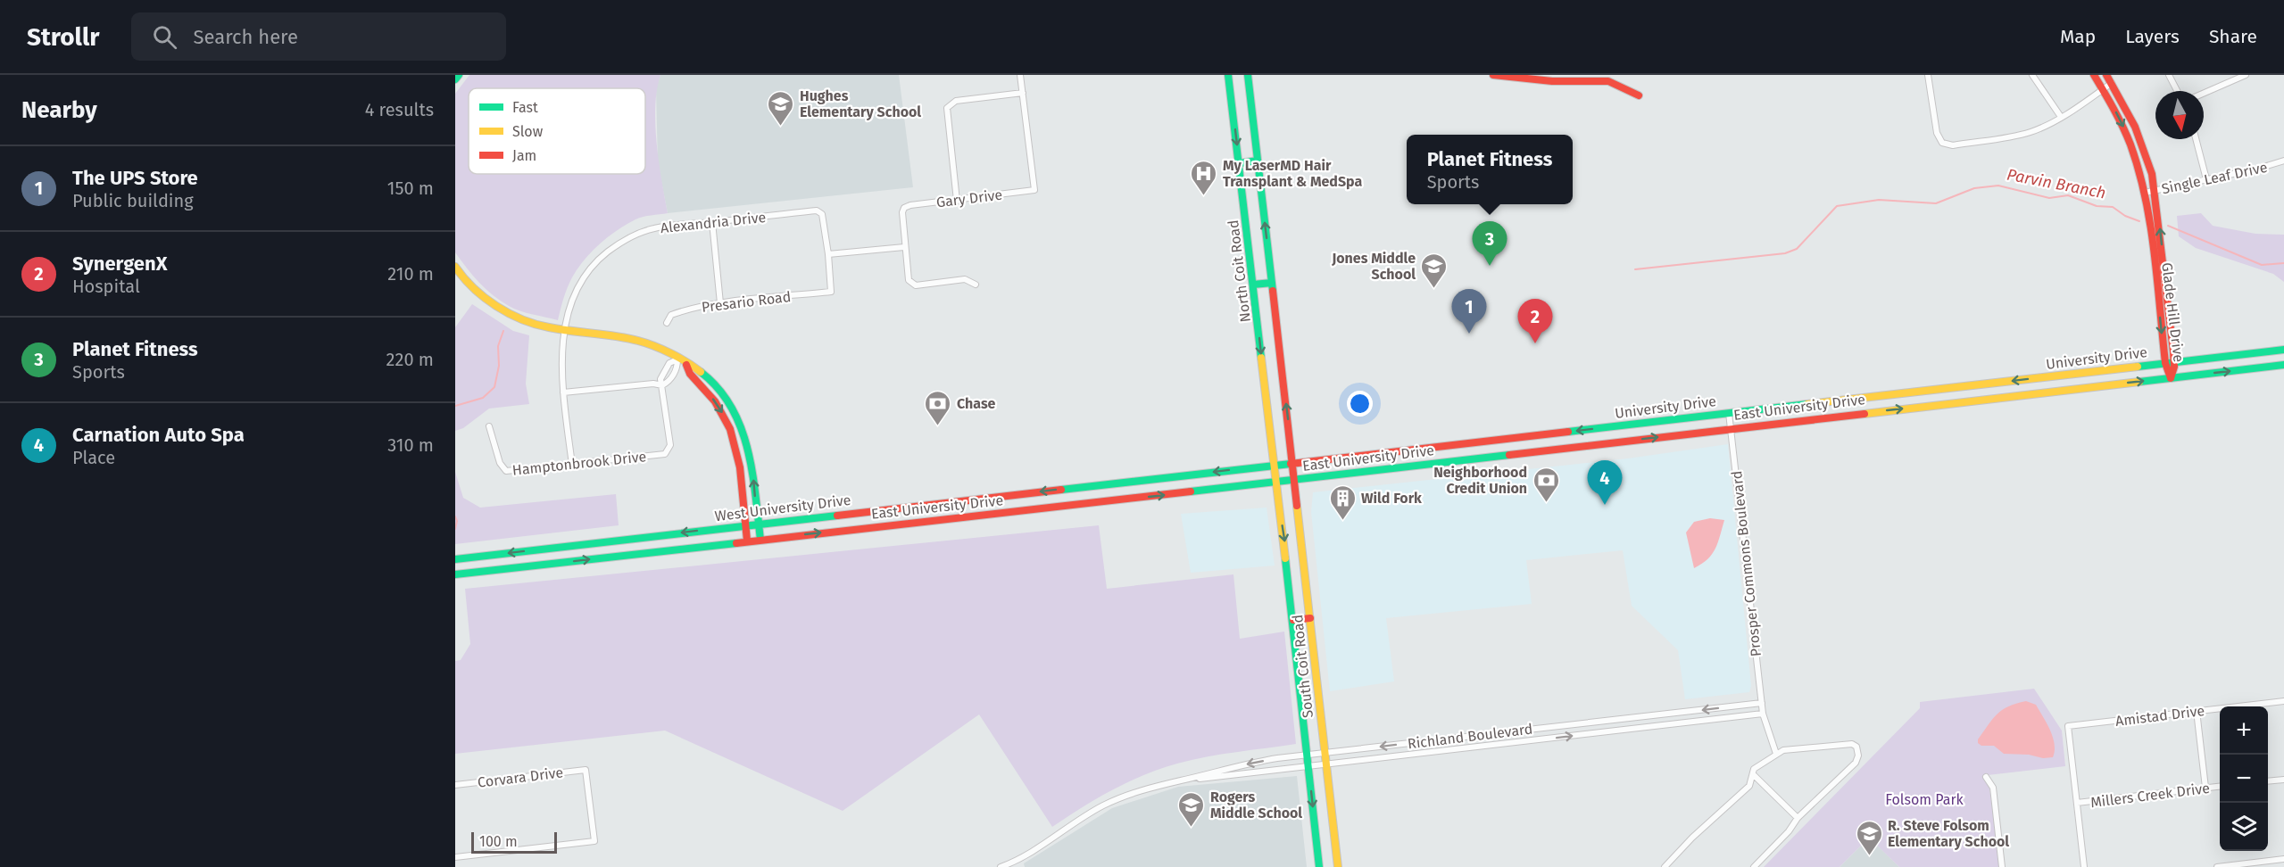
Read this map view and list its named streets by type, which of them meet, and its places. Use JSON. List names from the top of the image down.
{
  "streets": {
    "main road": [
      "North Coit Road",
      "Glade Hill Drive",
      "University Drive",
      "East University Drive",
      "West University Drive",
      "South Coit Road"
    ],
    "street": [
      "Single Leaf Drive",
      "Gary Drive",
      "Alexandria Drive",
      "Presario Road",
      "Hamptonbrook Drive",
      "Prosper Commons Boulevard",
      "Amistad Drive",
      "Richland Boulevard",
      "Corvara Drive",
      "Millers Creek Drive"
    ]
  },
  "crossings": [
    ["Single Leaf Drive", "Glade Hill Drive"],
    ["Alexandria Drive", "Presario Road"],
    ["Alexandria Drive", "Hamptonbrook Drive"],
    ["North Coit Road", "University Drive"],
    ["North Coit Road", "West University Drive"],
    ["North Coit Road", "South Coit Road"],
    ["Glade Hill Drive", "University Drive"],
    ["Glade Hill Drive", "East University Drive"],
    ["University Drive", "West University Drive"],
    ["University Drive", "Prosper Commons Boulevard"],
    ["University Drive", "South Coit Road"],
    ["East University Drive", "Prosper Commons Boulevard"],
    ["East University Drive", "South Coit Road"],
    ["West University Drive", "South Coit Road"],
    ["Prosper Commons Boulevard", "Richland Boulevard"],
    ["South Coit Road", "Richland Boulevard"],
    ["Amistad Drive", "Millers Creek Drive"]
  ],
  "one_way": ["University Drive", "East University Drive", "West University Drive"],
  "water": ["Parvin Branch"],
  "parks": ["Folsom Park"],
  "places": {
    "school or university": [
      "Hughes Elementary School",
      "Jones Middle School",
      "Rogers Middle School",
      "R. Steve Folsom Elementary School"
    ],
    "hospital": ["My LaserMD Hair Transplant & MedSpa"],
    "bank": ["Chase", "Neighborhood Credit Union"],
    "building": ["Wild Fork"]
  },
  "legend": ["Fast", "Slow", "Jam"],
  "scale_bar": "100 m",
  "north": "bottom",
  "page": {
    "header": "Strollr",
    "search": "Search here",
    "nav": ["Map", "Layers", "Share"],
    "heading": ["Nearby", "4 results"],
    "popup": ["Planet Fitness", "Sports"],
    "list": [
      {
        "mark": "1",
        "name": "The UPS Store",
        "note": "Public building",
        "value": "150 m"
      },
      {
        "mark": "2",
        "name": "SynergenX",
        "note": "Hospital",
        "value": "210 m"
      },
      {
        "mark": "3",
        "name": "Planet Fitness",
        "note": "Sports",
        "value": "220 m"
      },
      {
        "mark": "4",
        "name": "Carnation Auto Spa",
        "note": "Place",
        "value": "310 m"
      }
    ],
    "pins": [
      "3",
      "1",
      "2",
      "4"
    ],
    "map_buttons": ["+", "−"],
    "scale": "100 m"
  }
}
